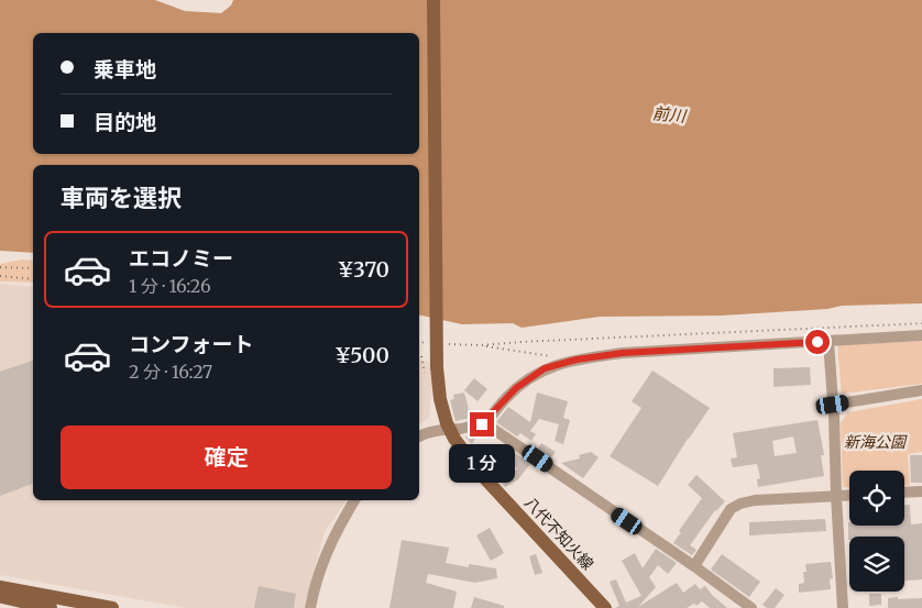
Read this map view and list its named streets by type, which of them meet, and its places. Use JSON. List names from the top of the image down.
{
  "streets": {
    "main road": ["八代不知火線"]
  },
  "water": ["前川"],
  "parks": ["新海公園"],
  "page": {
    "banner": ["乗車地", "目的地"],
    "heading": "車両を選択",
    "list": [
      {
        "name": "エコノミー",
        "note": "1 分 · 16:26",
        "value": "¥370"
      },
      {
        "name": "コンフォート",
        "note": "2 分 · 16:27",
        "value": "¥500"
      }
    ],
    "buttons": "確定",
    "bubble": "1 分"
  }
}
